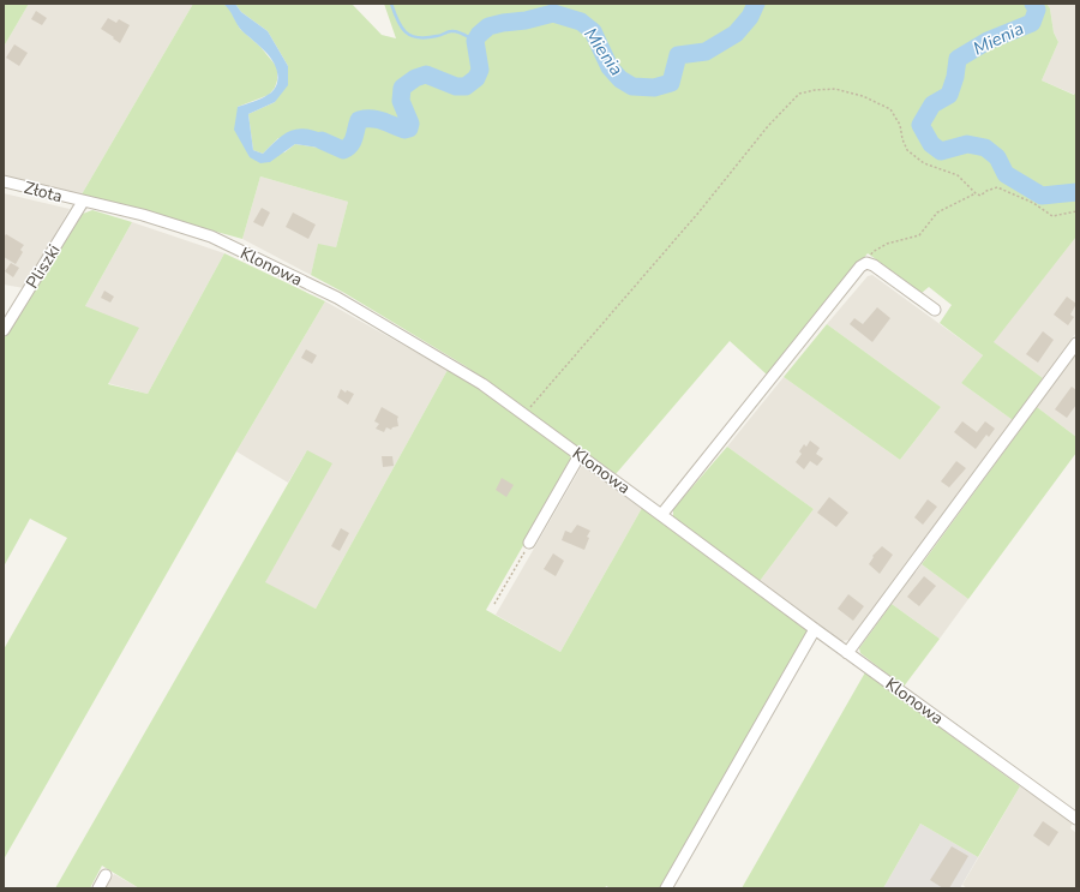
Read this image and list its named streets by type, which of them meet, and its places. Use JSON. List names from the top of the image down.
{
  "streets": {
    "street": ["Złota", "Pliszki", "Klonowa"]
  },
  "crossings": [
    ["Złota", "Pliszki"],
    ["Złota", "Klonowa"],
    ["Pliszki", "Klonowa"]
  ],
  "water": ["Mienia"]
}
